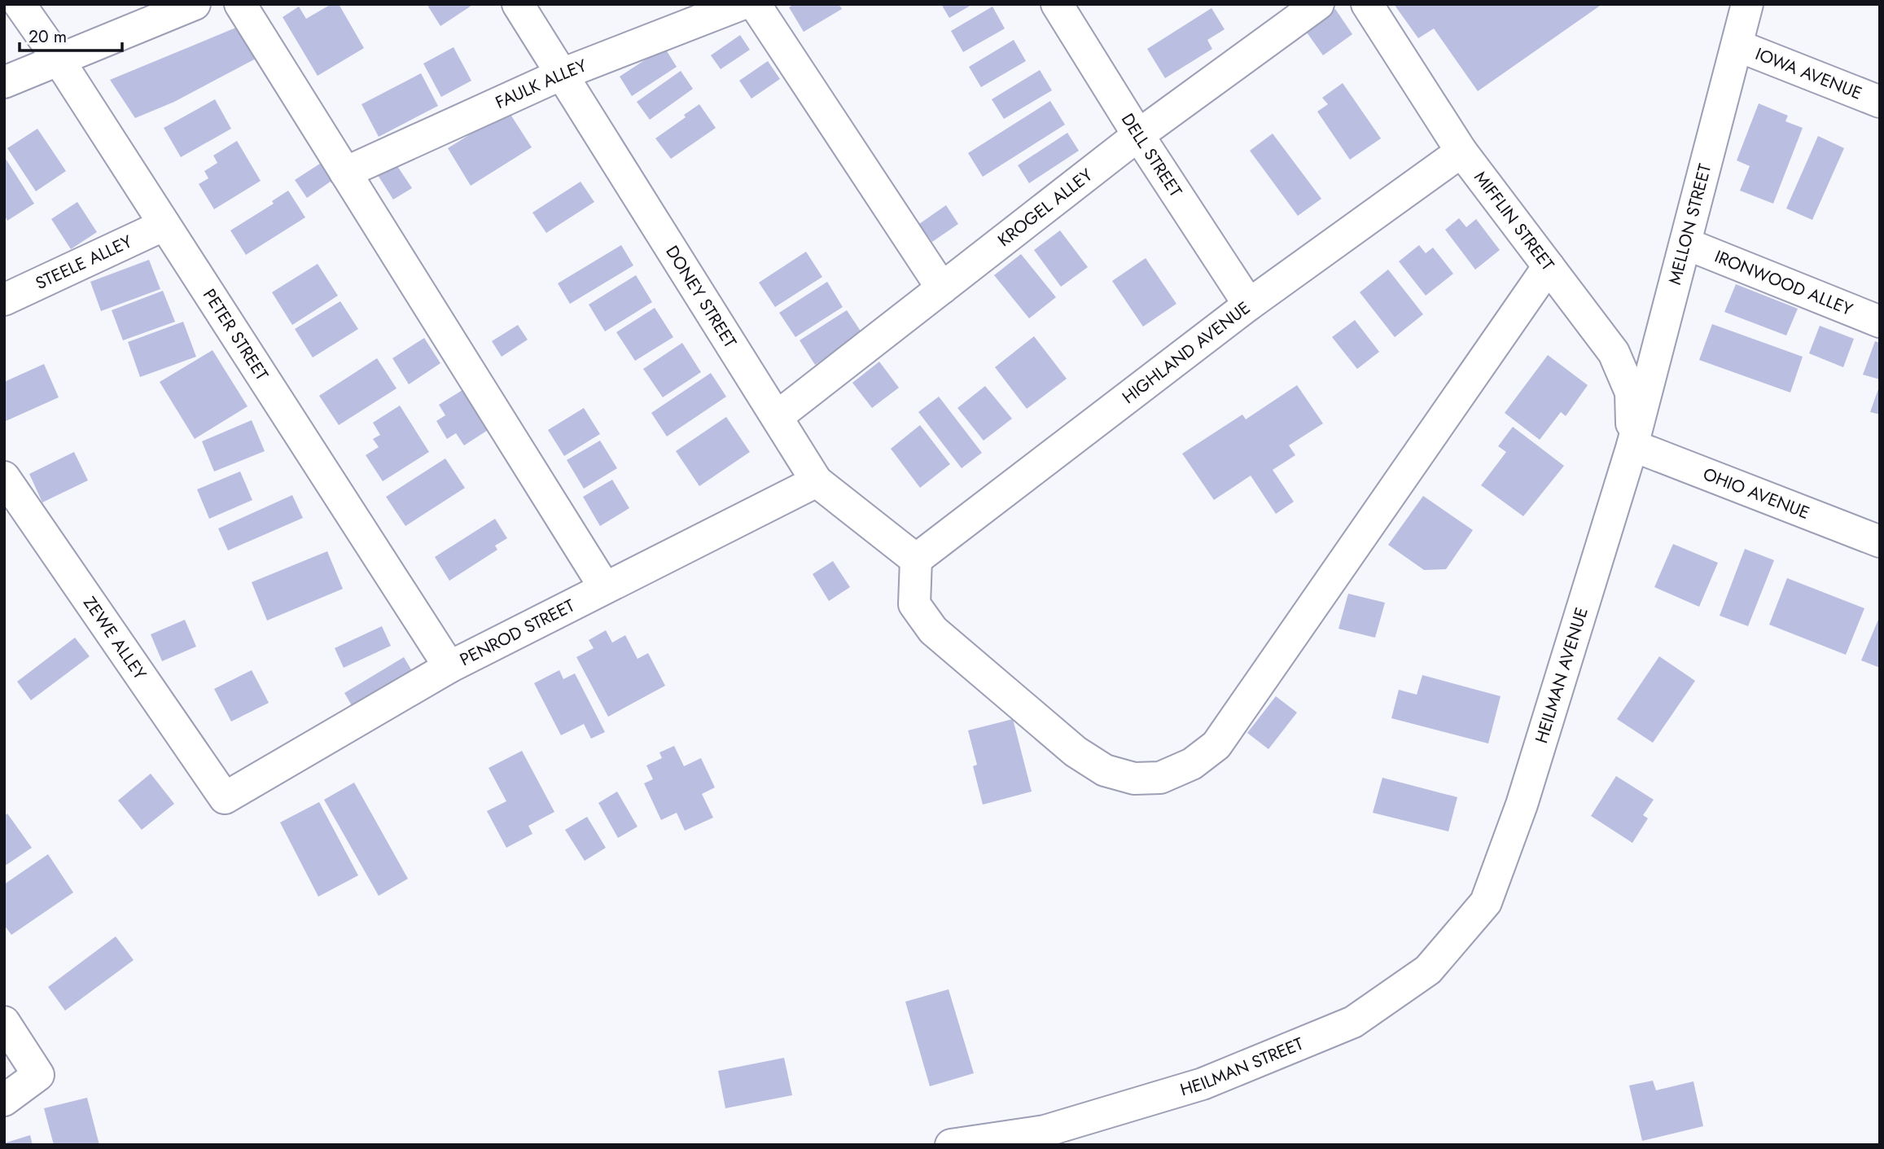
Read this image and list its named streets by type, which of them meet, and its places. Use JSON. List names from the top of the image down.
{
  "streets": {
    "street": [
      "IOWA AVENUE",
      "FAULK ALLEY",
      "DELL STREET",
      "KROGEL ALLEY",
      "MIFFLIN STREET",
      "MELLON STREET",
      "STEELE ALLEY",
      "IRONWOOD ALLEY",
      "DONEY STREET",
      "PETER STREET",
      "HIGHLAND AVENUE",
      "OHIO AVENUE",
      "PENROD STREET",
      "ZEWE ALLEY",
      "HEILMAN AVENUE",
      "HEILMAN STREET"
    ]
  },
  "crossings": [
    ["IOWA AVENUE", "MELLON STREET"],
    ["FAULK ALLEY", "DONEY STREET"],
    ["DELL STREET", "KROGEL ALLEY"],
    ["DELL STREET", "HIGHLAND AVENUE"],
    ["KROGEL ALLEY", "DONEY STREET"],
    ["MIFFLIN STREET", "MELLON STREET"],
    ["MIFFLIN STREET", "HIGHLAND AVENUE"],
    ["MIFFLIN STREET", "OHIO AVENUE"],
    ["MIFFLIN STREET", "HEILMAN AVENUE"],
    ["MELLON STREET", "IRONWOOD ALLEY"],
    ["MELLON STREET", "OHIO AVENUE"],
    ["MELLON STREET", "HEILMAN AVENUE"],
    ["STEELE ALLEY", "PETER STREET"],
    ["DONEY STREET", "HIGHLAND AVENUE"],
    ["DONEY STREET", "PENROD STREET"],
    ["PETER STREET", "PENROD STREET"],
    ["OHIO AVENUE", "HEILMAN AVENUE"],
    ["PENROD STREET", "ZEWE ALLEY"],
    ["HEILMAN AVENUE", "HEILMAN STREET"]
  ],
  "scale_bar": "20 m"
}
